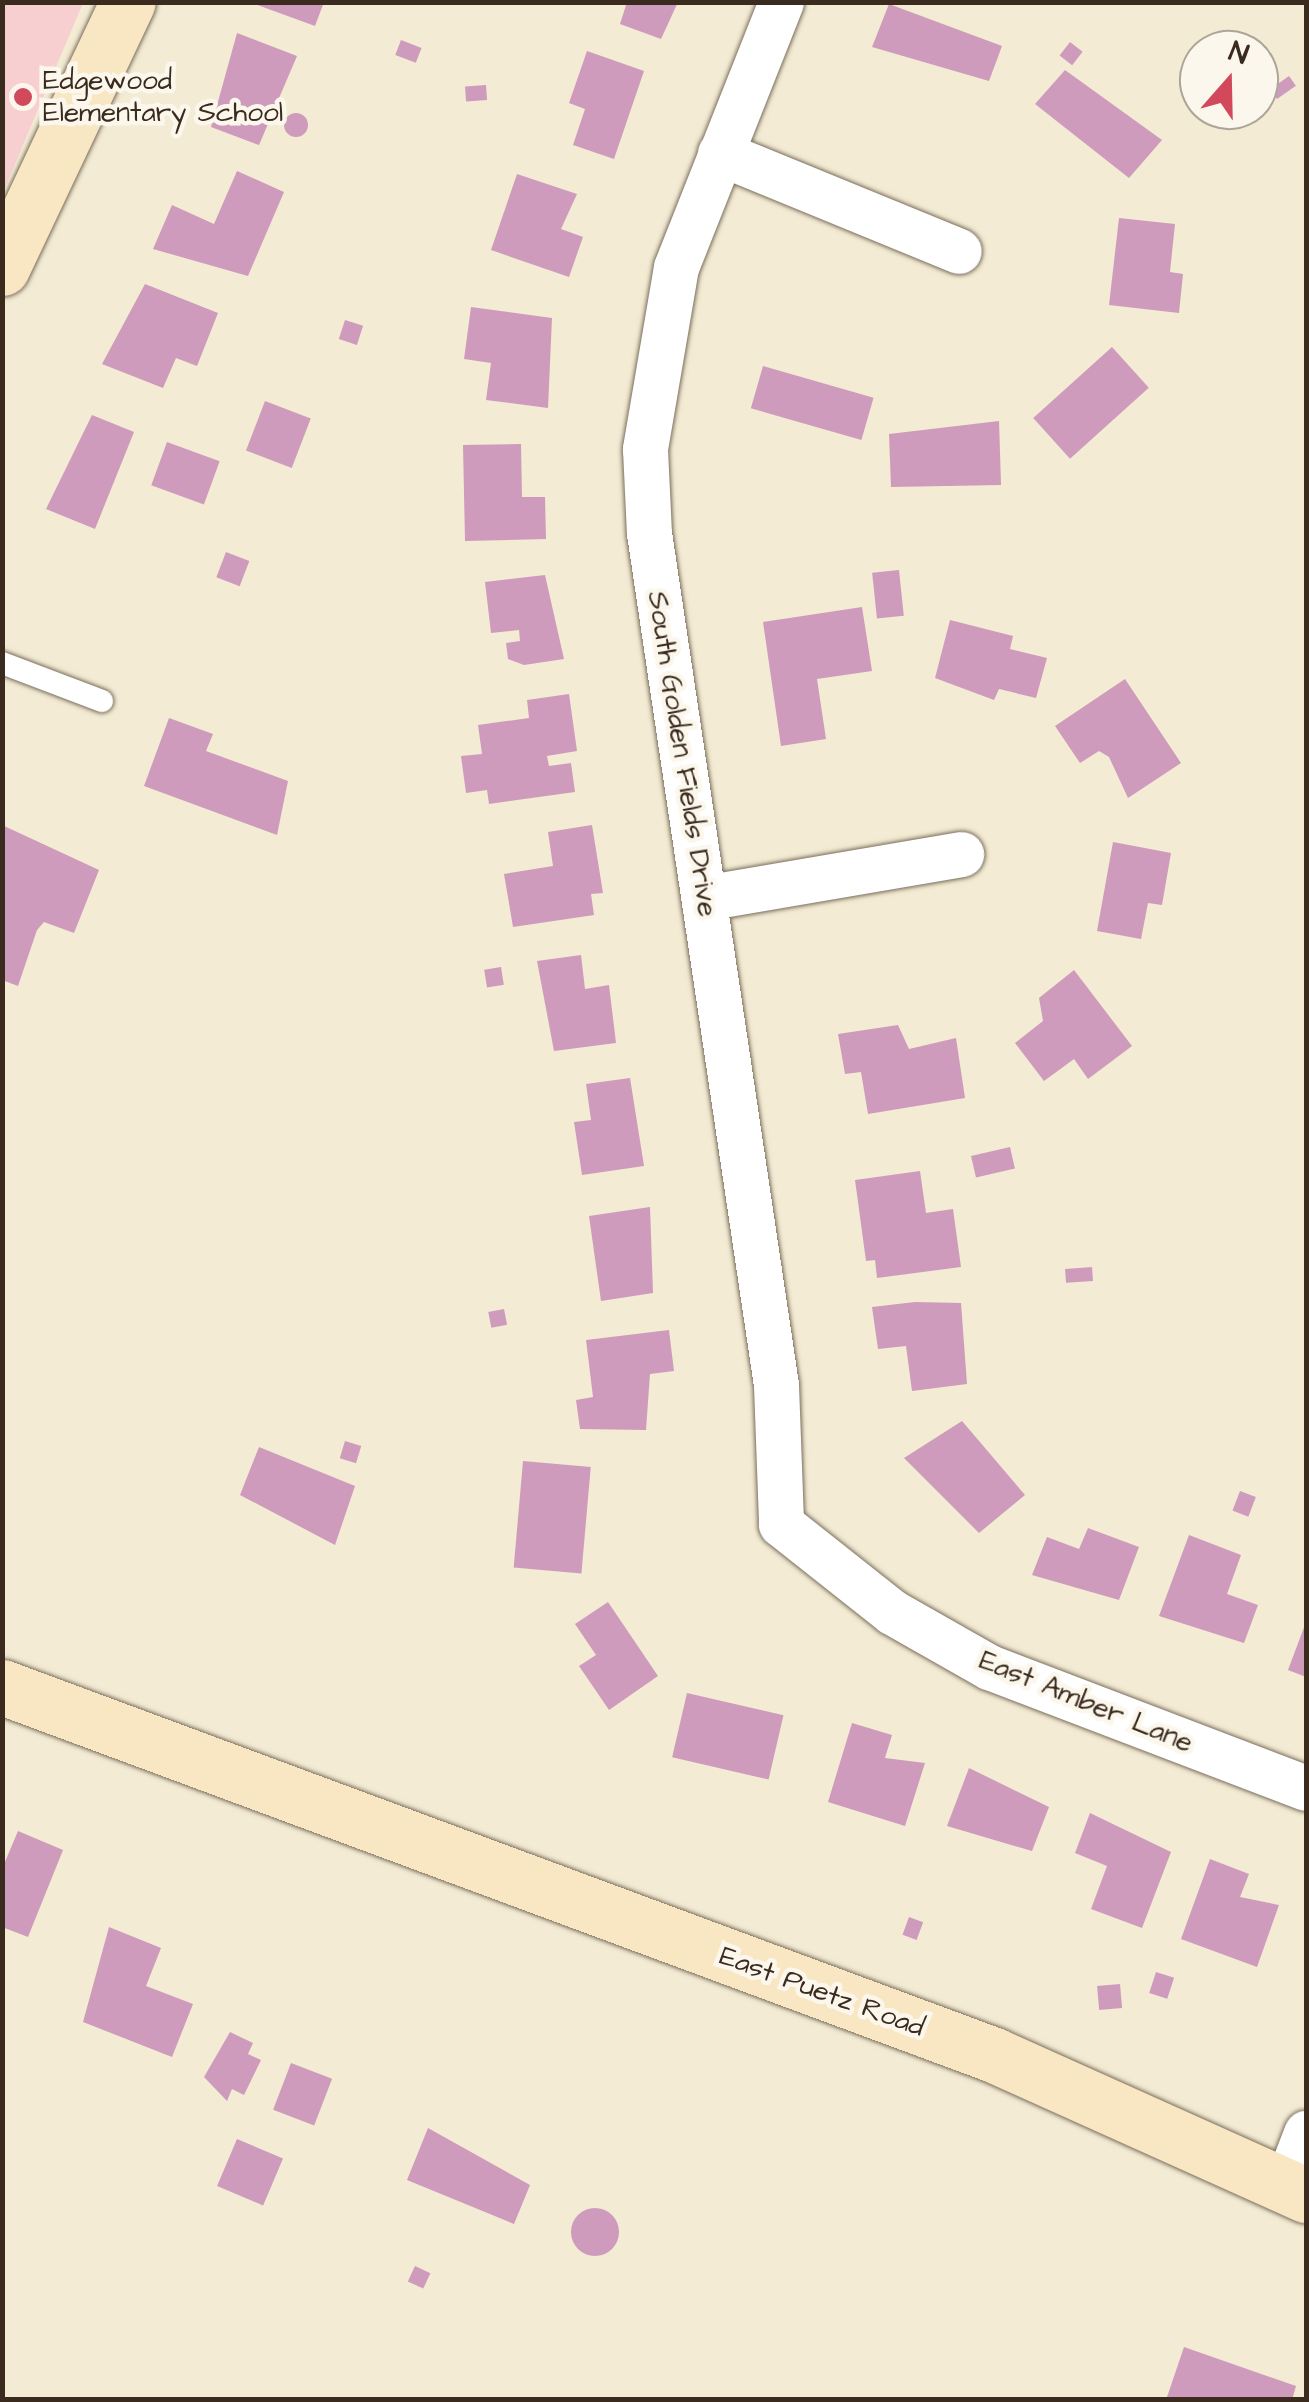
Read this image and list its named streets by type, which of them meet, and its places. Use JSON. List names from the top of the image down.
{
  "streets": {
    "street": ["South Golden Fields Drive", "East Amber Lane", "East Puetz Road"]
  },
  "crossings": [
    ["South Golden Fields Drive", "East Amber Lane"]
  ],
  "places": ["Edgewood Elementary School"],
  "north": "top"
}
